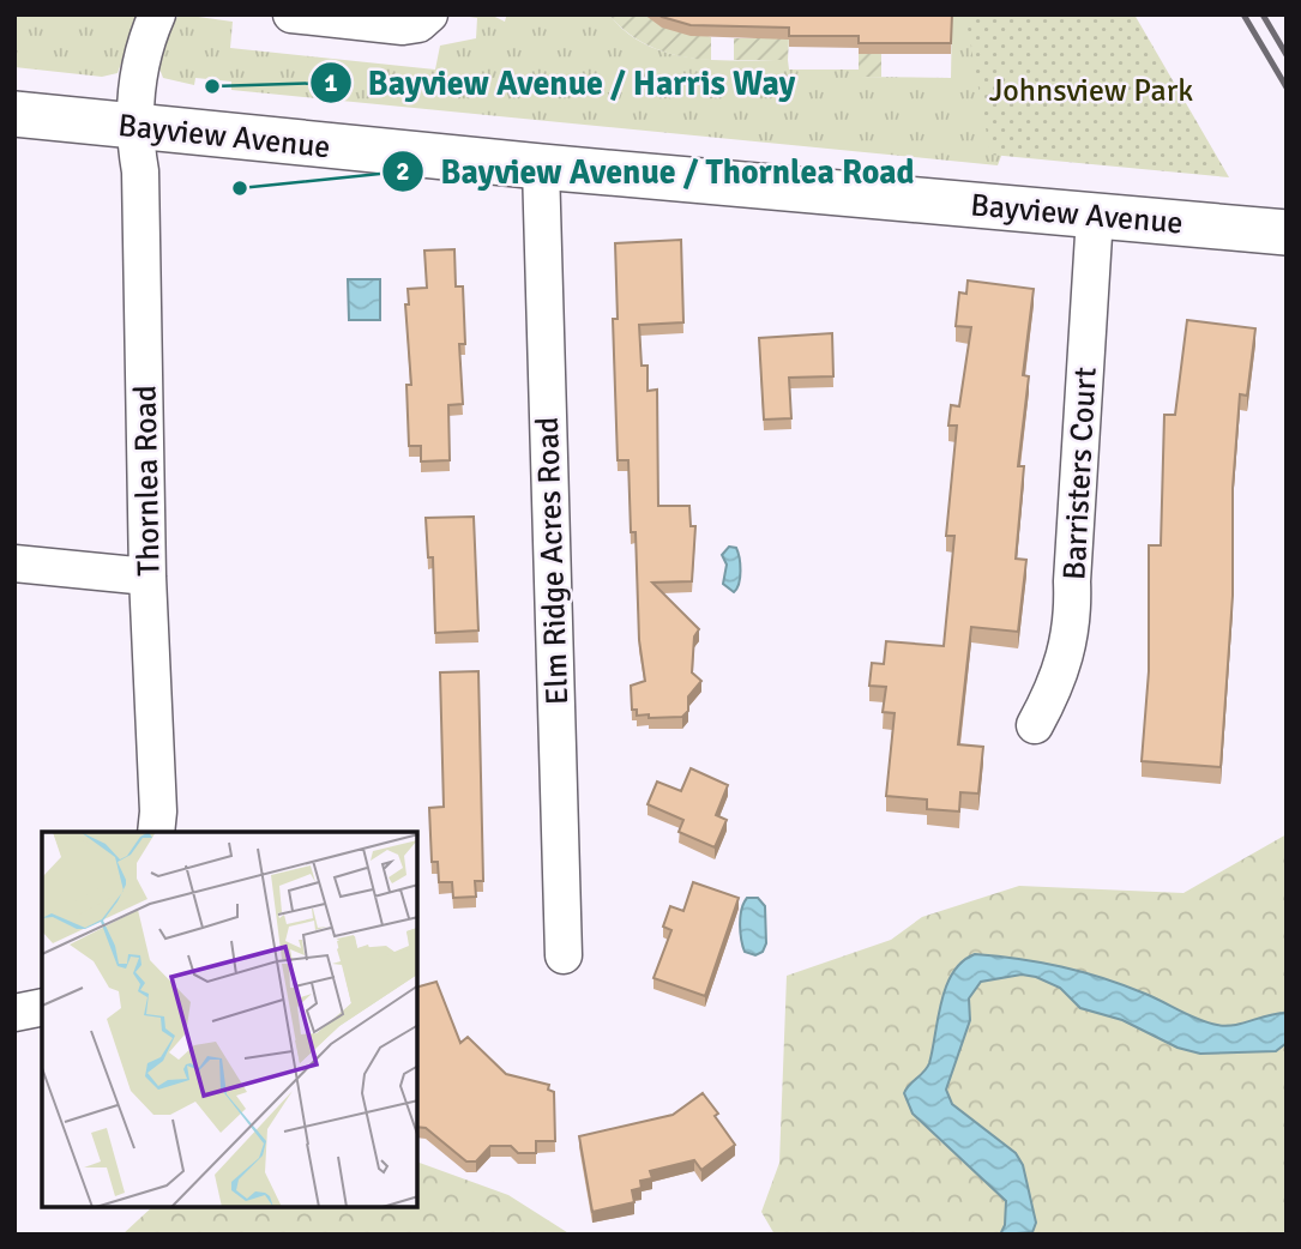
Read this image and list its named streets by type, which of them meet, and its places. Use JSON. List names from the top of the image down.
{
  "streets": {
    "main road": ["Bayview Avenue"],
    "street": ["Barristers Court", "Thornlea Road", "Elm Ridge Acres Road"]
  },
  "crossings": [
    ["Bayview Avenue", "Barristers Court"],
    ["Bayview Avenue", "Thornlea Road"],
    ["Bayview Avenue", "Elm Ridge Acres Road"]
  ],
  "parks": ["Johnsview Park"],
  "places": ["Bayview Avenue / Harris Way", "Bayview Avenue / Thornlea Road"]
}
